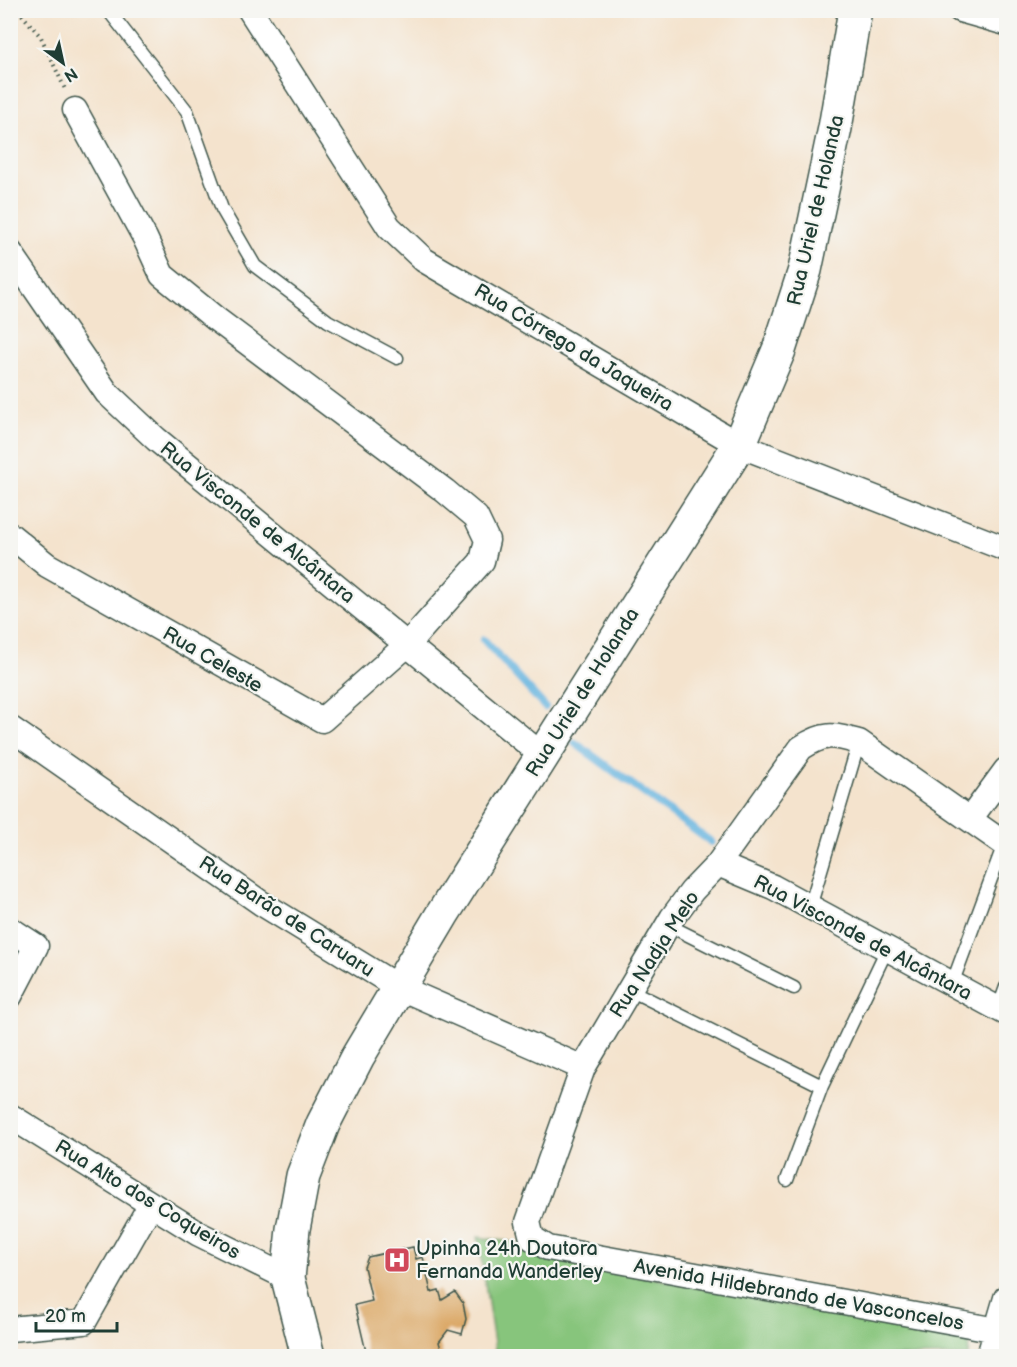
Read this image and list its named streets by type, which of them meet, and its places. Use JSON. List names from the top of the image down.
{
  "streets": {
    "main road": ["Rua Uriel de Holanda"],
    "street": [
      "Rua Córrego da Jaqueira",
      "Rua Visconde de Alcântara",
      "Rua Celeste",
      "Rua Barão de Caruaru",
      "Rua Nadja Melo",
      "Rua Alto dos Coqueiros",
      "Avenida Hildebrando de Vasconcelos"
    ]
  },
  "crossings": [
    ["Rua Uriel de Holanda", "Rua Córrego da Jaqueira"],
    ["Rua Uriel de Holanda", "Rua Visconde de Alcântara"],
    ["Rua Uriel de Holanda", "Rua Barão de Caruaru"],
    ["Rua Uriel de Holanda", "Rua Alto dos Coqueiros"],
    ["Rua Visconde de Alcântara", "Rua Celeste"],
    ["Rua Visconde de Alcântara", "Rua Nadja Melo"],
    ["Rua Barão de Caruaru", "Rua Nadja Melo"],
    ["Rua Nadja Melo", "Avenida Hildebrando de Vasconcelos"]
  ],
  "places": {
    "hospital": ["Upinha 24h Doutora Fernanda Wanderley"]
  },
  "scale_bar": "20 m",
  "north": "bottom right"
}
